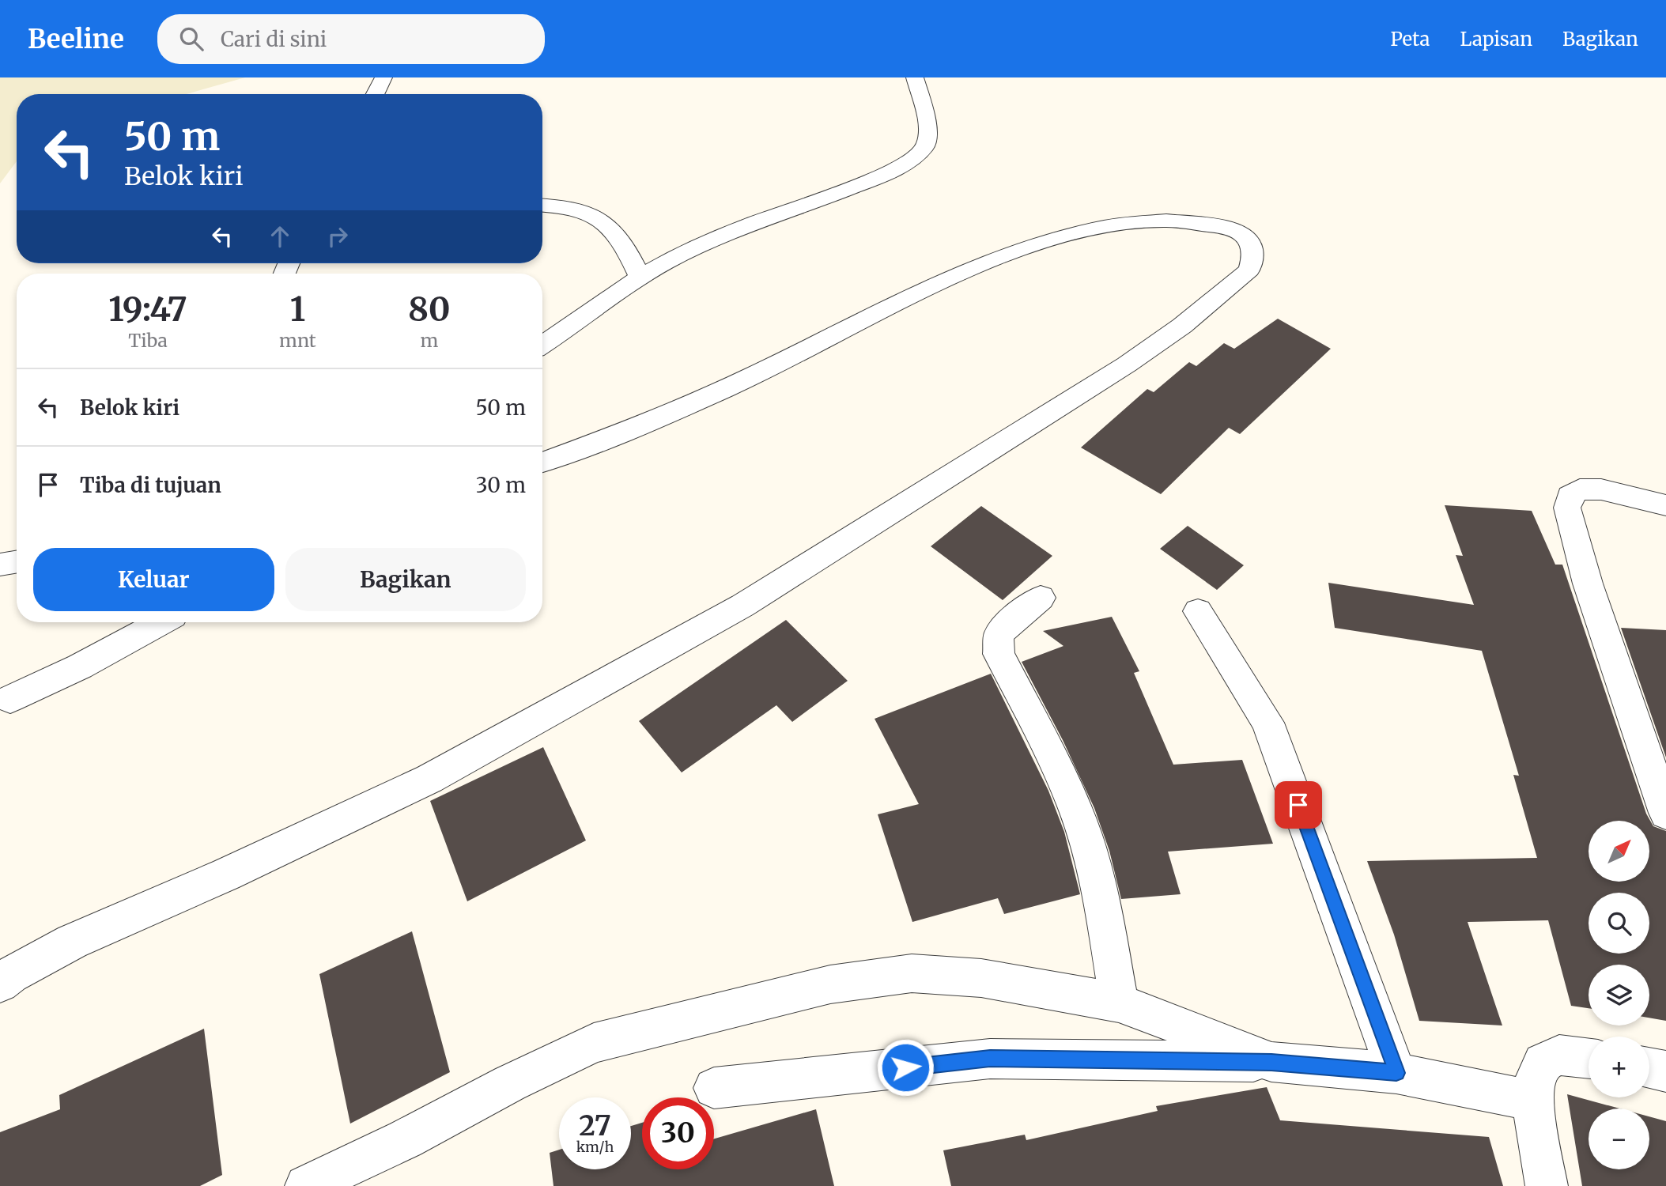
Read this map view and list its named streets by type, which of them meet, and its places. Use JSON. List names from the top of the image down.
{
  "north": "top right",
  "page": {
    "header": "Beeline",
    "search": "Cari di sini",
    "nav": ["Peta", "Lapisan", "Bagikan"],
    "turn": ["50 m", "Belok kiri"],
    "eta": [
      "19:47",
      "Tiba",
      "1",
      "mnt",
      "80",
      "m"
    ],
    "list": [
      {
        "name": "Belok kiri",
        "value": "50 m"
      },
      {
        "name": "Tiba di tujuan",
        "value": "30 m"
      }
    ],
    "buttons": ["Keluar", "Bagikan"],
    "map_buttons": ["+", "−"],
    "speed": "27 km/h",
    "limit": "30"
  }
}
